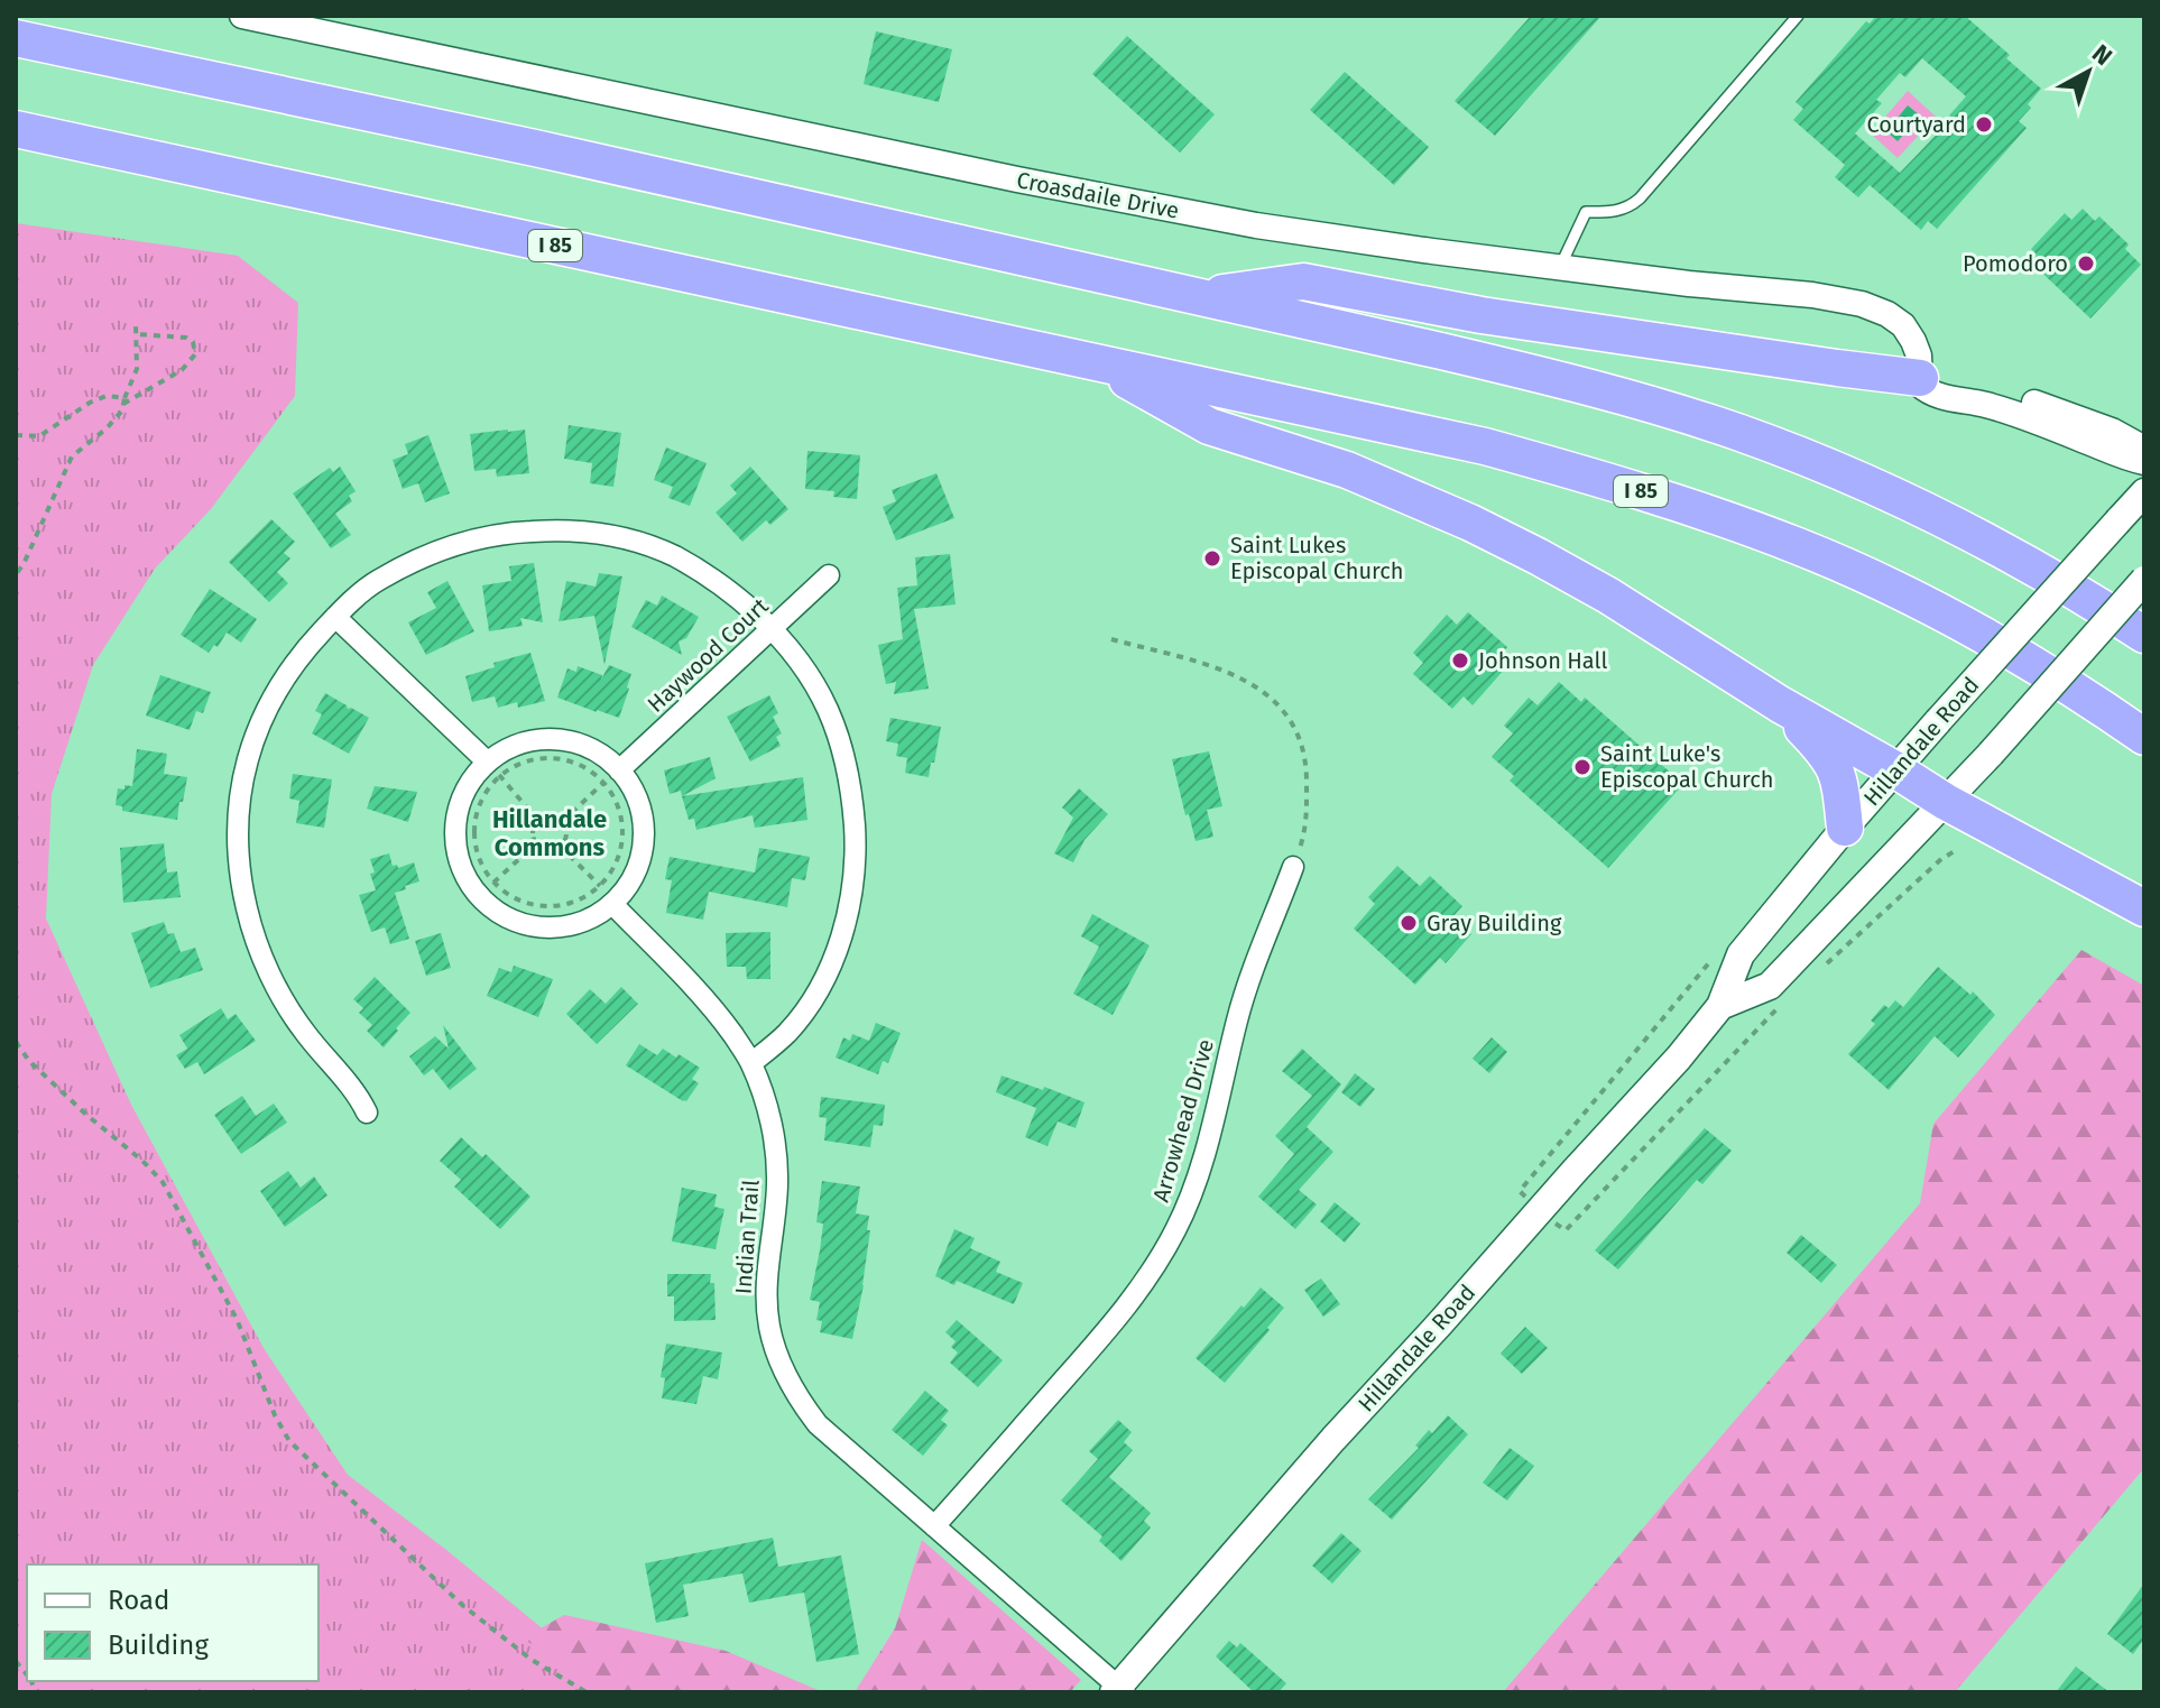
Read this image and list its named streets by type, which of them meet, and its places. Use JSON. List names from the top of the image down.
{
  "streets": {
    "highway": ["I 85"],
    "main road": ["Hillandale Road"],
    "street": [
      "Croasdaile Drive",
      "Haywood Court",
      "Arrowhead Drive",
      "Indian Trail"
    ]
  },
  "crossings": [
    ["Hillandale Road", "Indian Trail"],
    ["Arrowhead Drive", "Indian Trail"]
  ],
  "districts": ["Hillandale Commons"],
  "places": [
    "Courtyard",
    "Pomodoro",
    "Saint Lukes Episcopal Church",
    "Johnson Hall",
    "Saint Luke's Episcopal Church",
    "Gray Building"
  ],
  "legend": ["Road", "Building"],
  "north": "top right"
}
